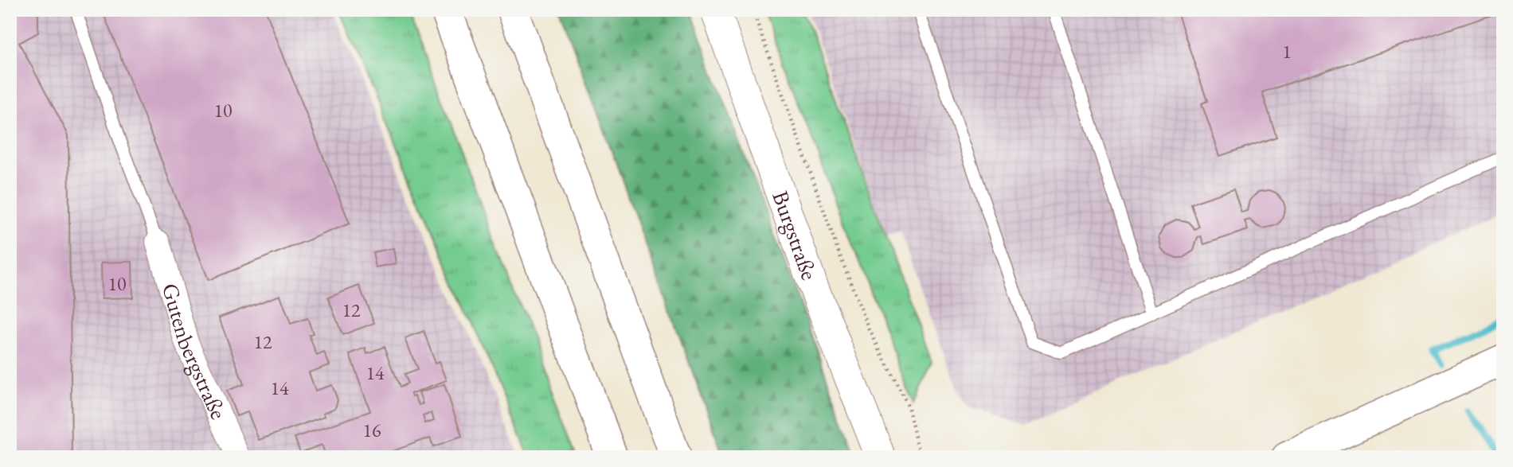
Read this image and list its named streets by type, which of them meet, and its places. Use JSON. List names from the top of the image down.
{
  "streets": {
    "street": ["Burgstraße", "Gutenbergstraße"]
  },
  "house_numbers": [
    "1",
    "10",
    "10",
    "12",
    "12",
    "14",
    "14",
    "16"
  ]
}
